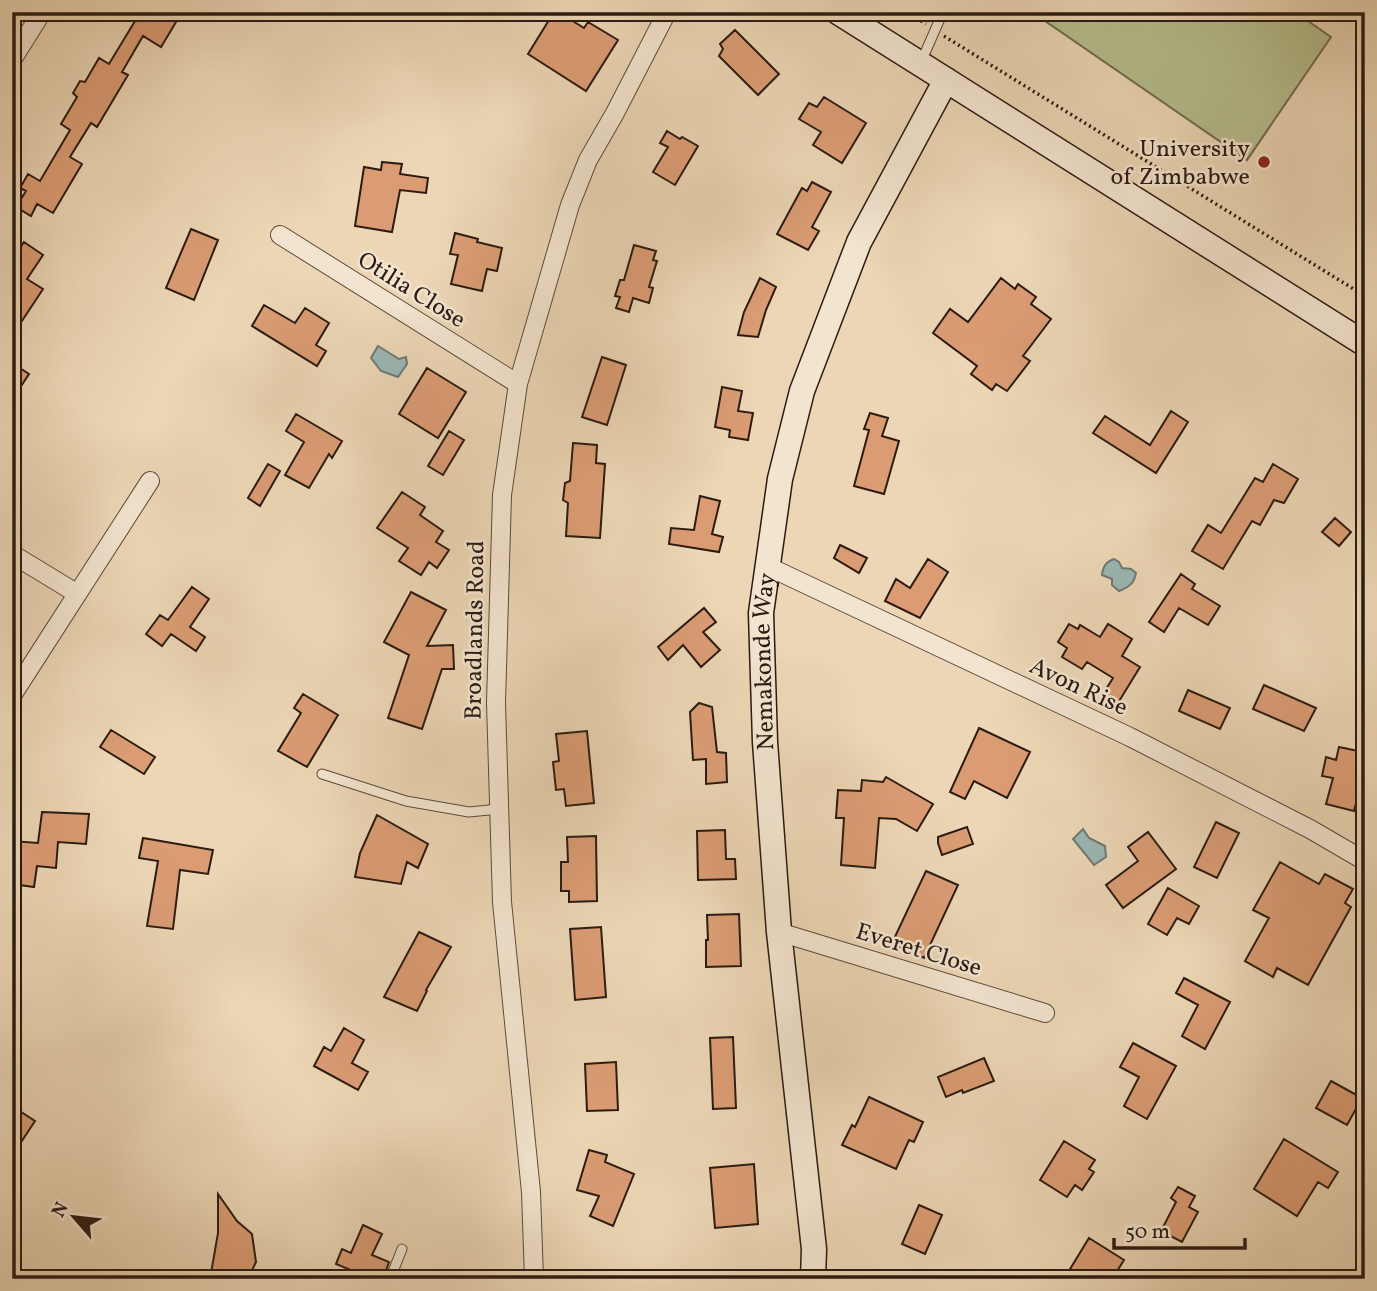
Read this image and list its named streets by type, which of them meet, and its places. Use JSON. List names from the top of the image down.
{
  "streets": {
    "street": [
      "Otilia Close",
      "Broadlands Road",
      "Nemakonde Way",
      "Avon Rise",
      "Everet Close"
    ]
  },
  "crossings": [
    ["Otilia Close", "Broadlands Road"],
    ["Nemakonde Way", "Avon Rise"],
    ["Nemakonde Way", "Everet Close"]
  ],
  "places": ["University of Zimbabwe"],
  "scale_bar": "50 m",
  "north": "top left"
}
